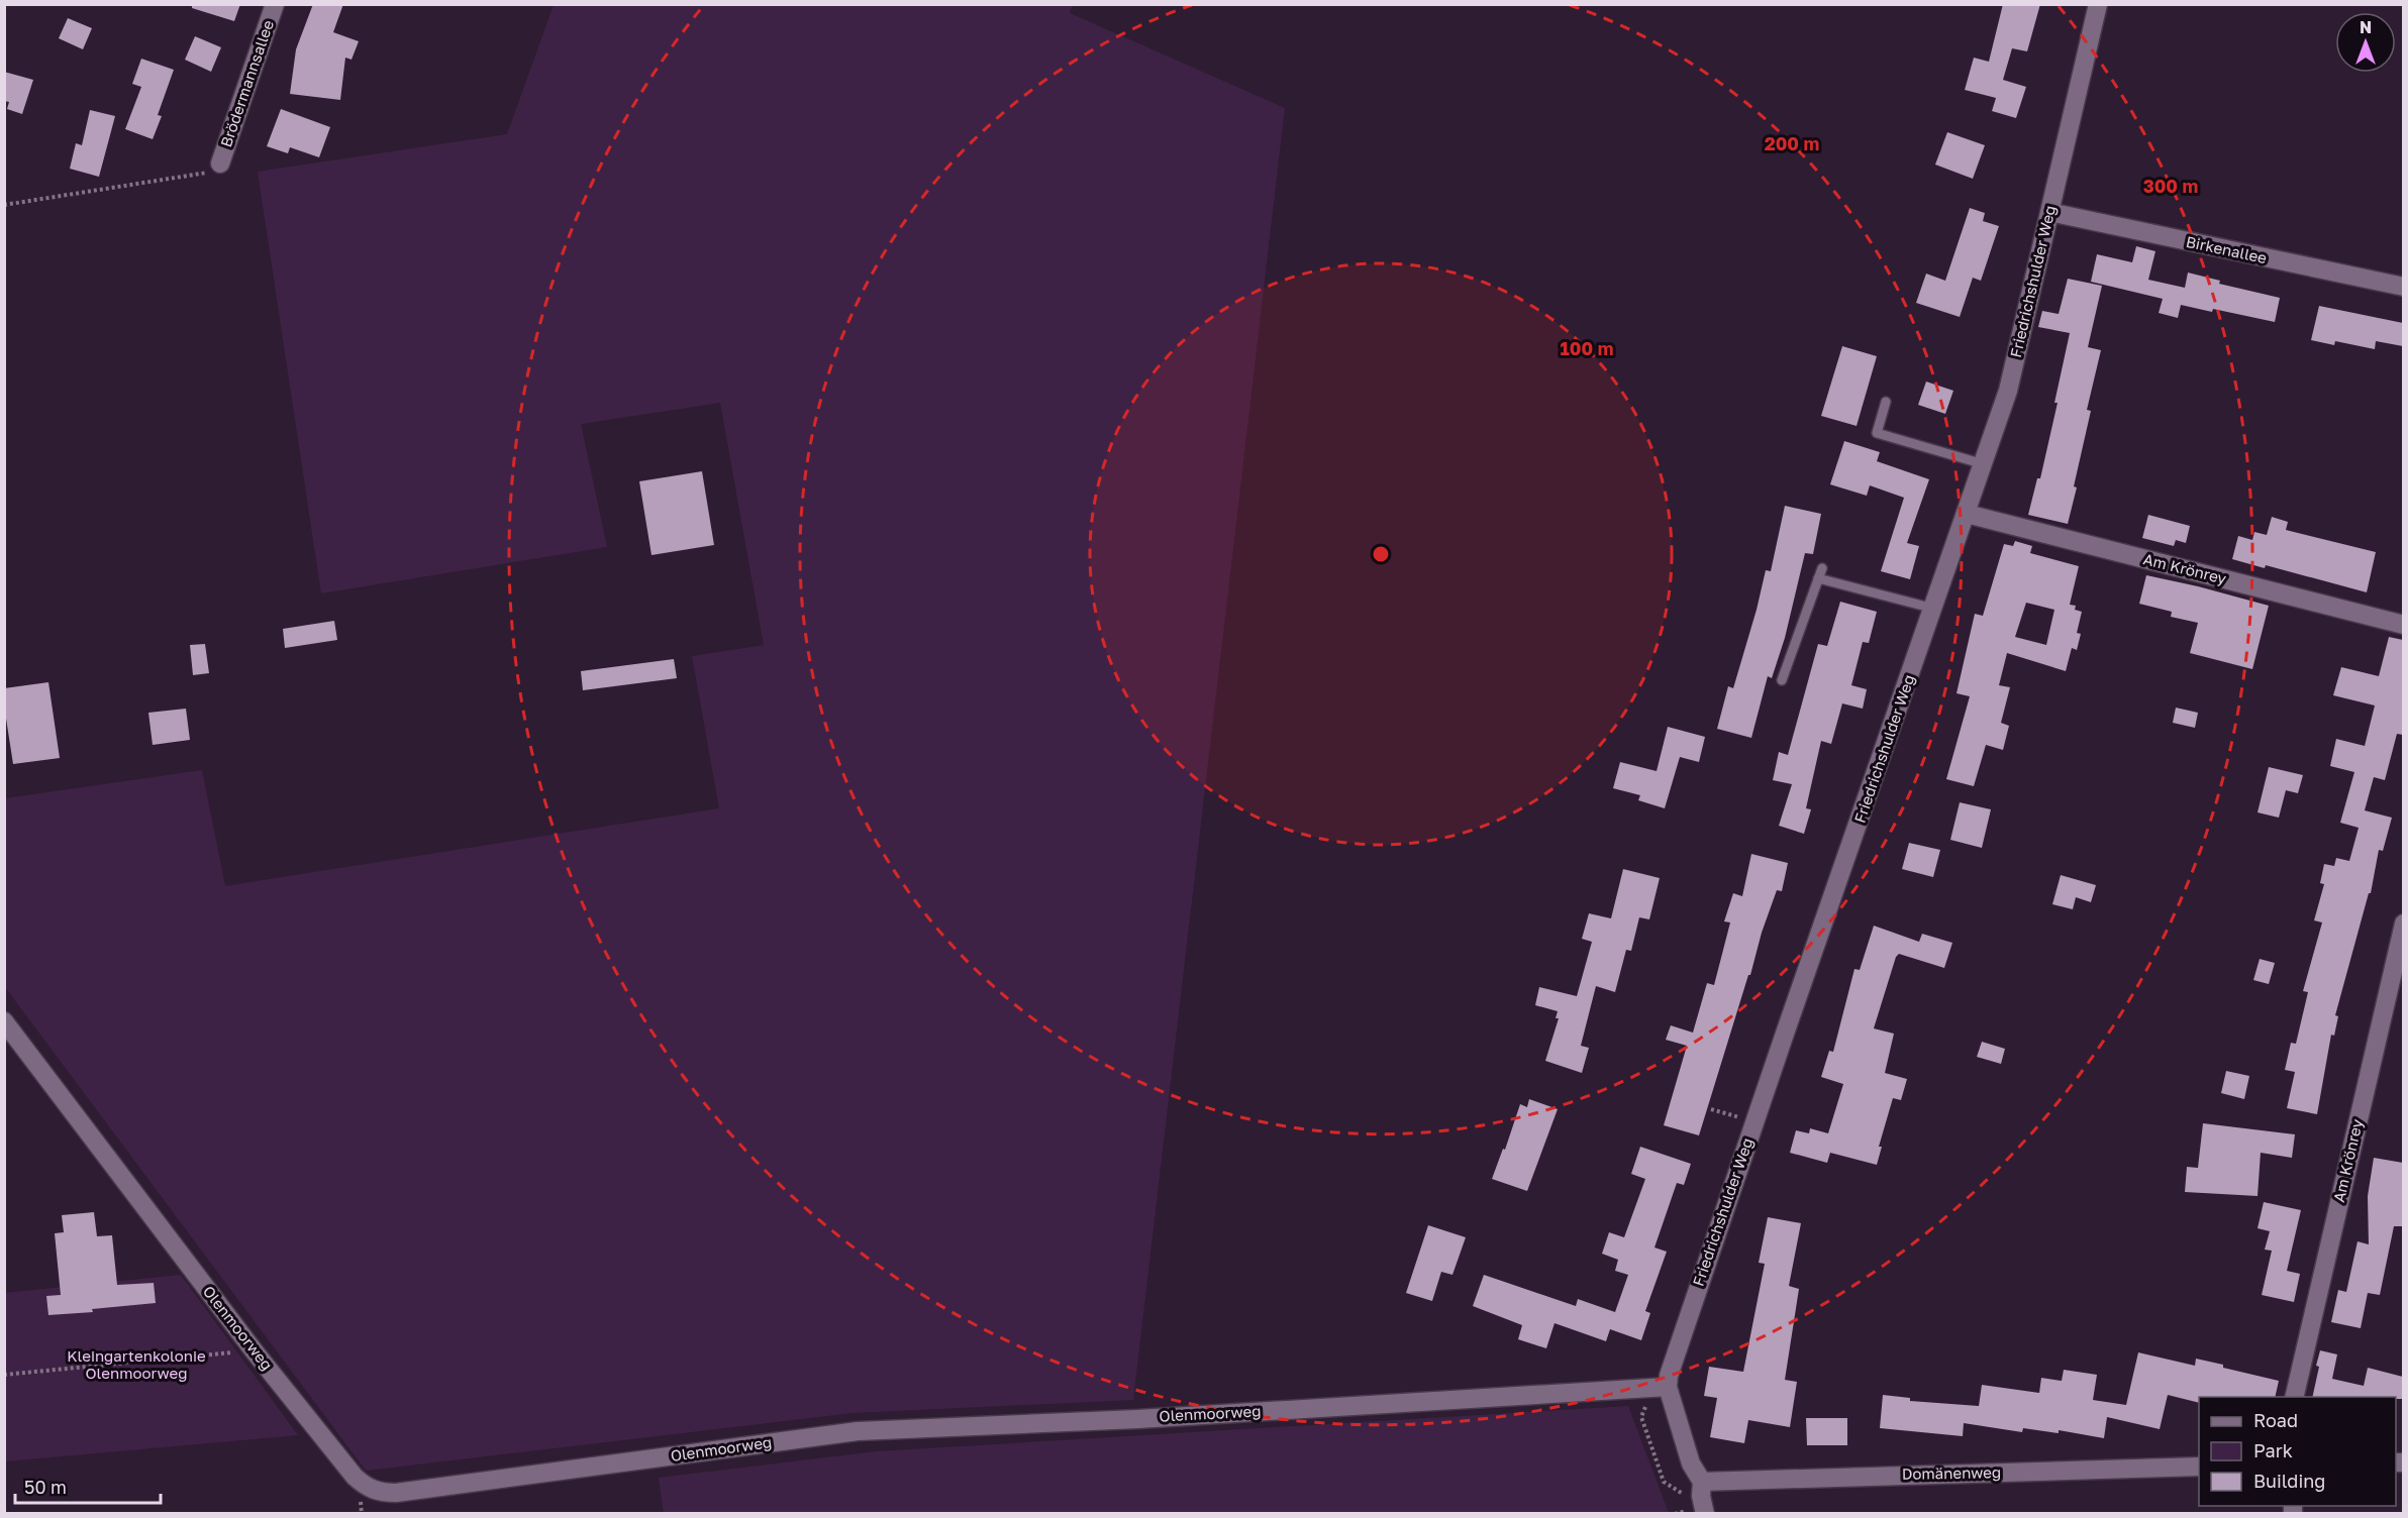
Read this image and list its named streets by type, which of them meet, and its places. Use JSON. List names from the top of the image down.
{
  "streets": {
    "street": [
      "Brödermannsallee",
      "Birkenallee",
      "Friedrichshulder Weg",
      "Am Krönrey",
      "Olenmoorweg",
      "Domänenweg"
    ]
  },
  "crossings": [
    ["Birkenallee", "Friedrichshulder Weg"],
    ["Friedrichshulder Weg", "Am Krönrey"],
    ["Friedrichshulder Weg", "Olenmoorweg"]
  ],
  "parks": ["Kleingartenkolonie Olenmoorweg"],
  "legend": ["Road", "Park", "Building"],
  "scale_bar": "50 m",
  "north": "top",
  "rings": ["200 m", "300 m", "100 m"]
}
